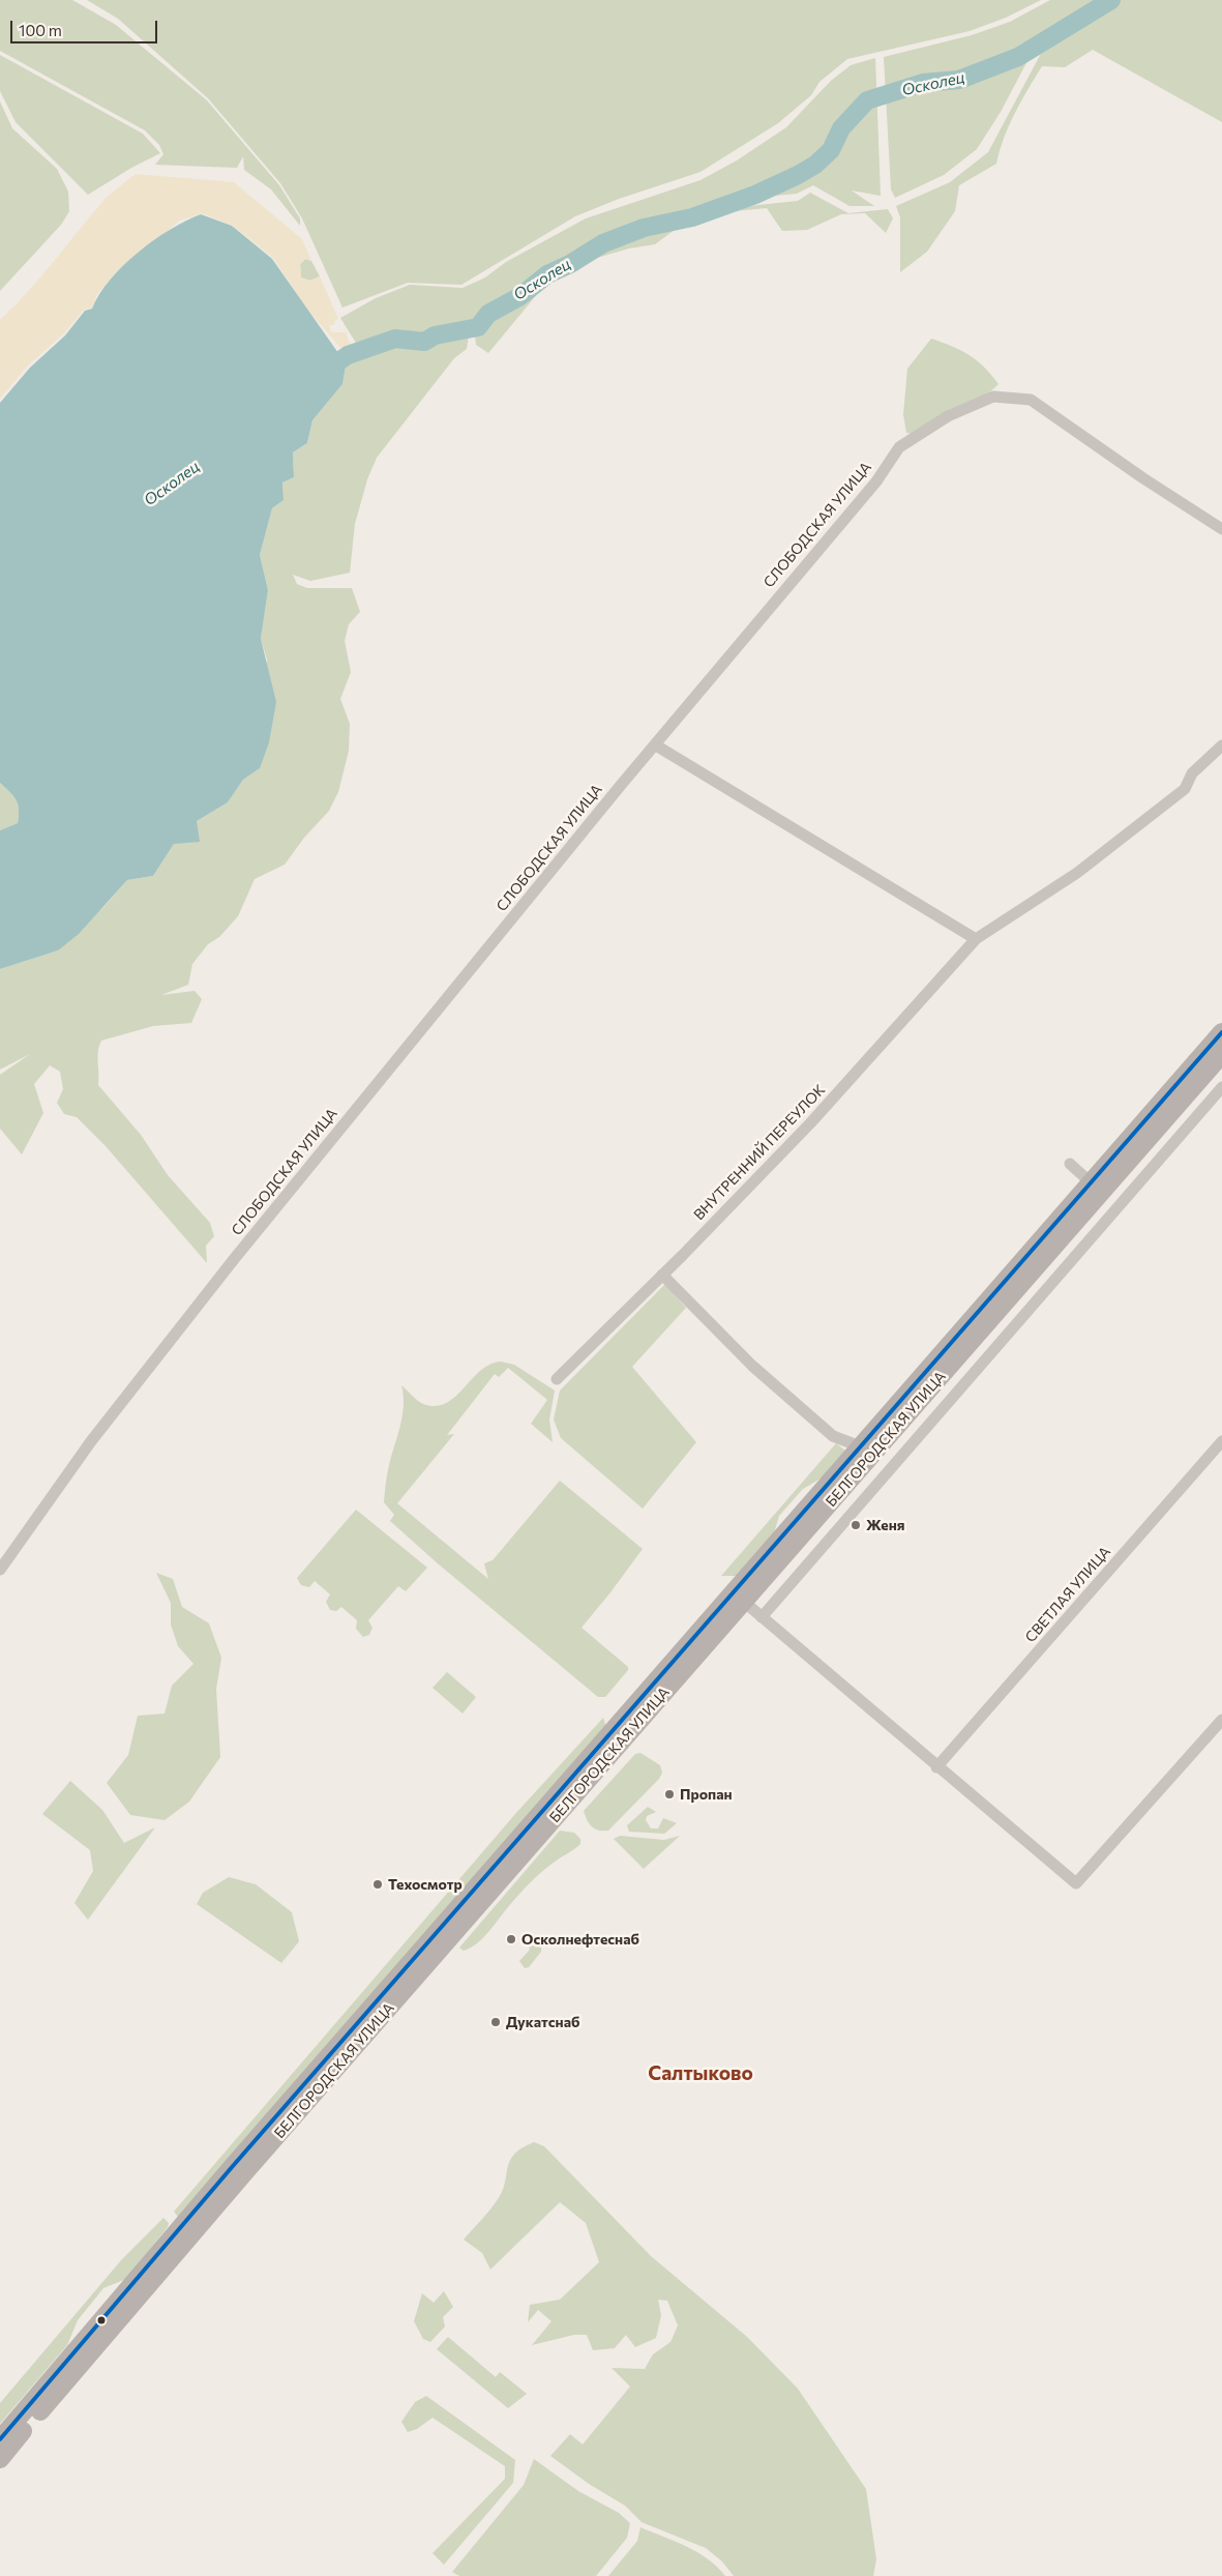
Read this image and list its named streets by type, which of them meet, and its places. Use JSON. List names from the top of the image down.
{
  "streets": {
    "main road": ["БЕЛГОРОДСКАЯ УЛИЦА"],
    "street": ["СЛОБОДСКАЯ УЛИЦА", "ВНУТРЕННИЙ ПЕРЕУЛОК", "СВЕТЛАЯ УЛИЦА"]
  },
  "districts": ["Салтыково"],
  "water": ["Осколец"],
  "places": [
    "Женя",
    "Пропан",
    "Техосмотр",
    "Осколнефтеснаб",
    "Дукатснаб"
  ],
  "scale_bar": "100 m"
}
